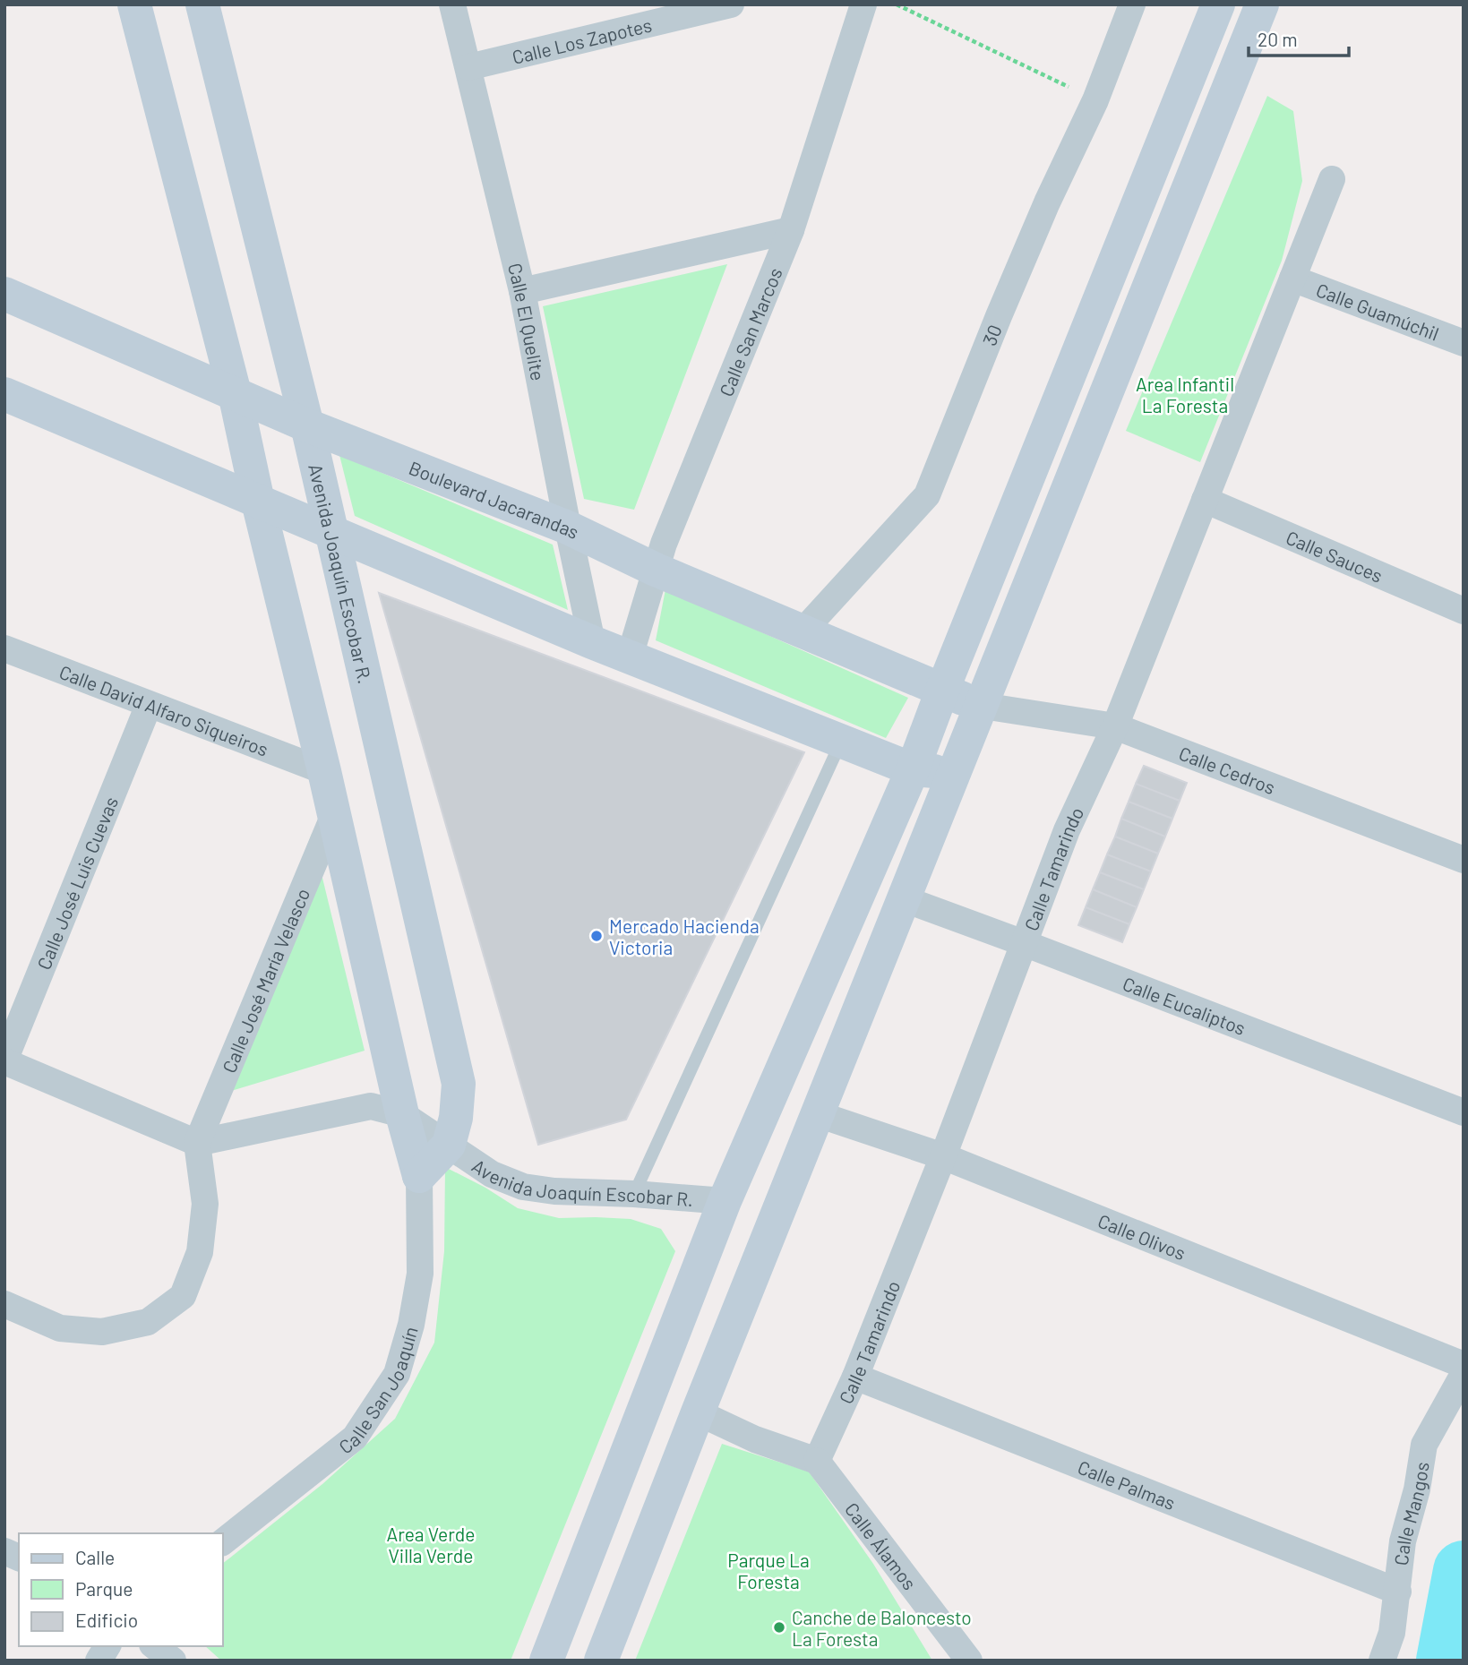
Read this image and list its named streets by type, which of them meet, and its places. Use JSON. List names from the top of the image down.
{
  "streets": {
    "main road": ["Boulevard Jacarandas", "Avenida Joaquín Escobar R."],
    "street": [
      "Calle Los Zapotes",
      "Calle Guamúchil",
      "Calle El Quelite",
      "Calle San Marcos",
      "30",
      "Calle Sauces",
      "Calle David Alfaro Siqueiros",
      "Calle Cedros",
      "Calle Tamarindo",
      "Calle José Luis Cuevas",
      "Calle José María Velasco",
      "Calle Eucaliptos",
      "Calle Olivos",
      "Calle San Joaquín",
      "Calle Palmas",
      "Calle Mangos",
      "Calle Álamos"
    ]
  },
  "crossings": [
    ["Calle Los Zapotes", "Calle El Quelite"],
    ["Calle Guamúchil", "Calle Tamarindo"],
    ["Calle El Quelite", "Boulevard Jacarandas"],
    ["Calle San Marcos", "Boulevard Jacarandas"],
    ["30", "Boulevard Jacarandas"],
    ["Boulevard Jacarandas", "Avenida Joaquín Escobar R."],
    ["Boulevard Jacarandas", "Calle Cedros"],
    ["Calle Sauces", "Calle Tamarindo"],
    ["Avenida Joaquín Escobar R.", "Calle José María Velasco"],
    ["Avenida Joaquín Escobar R.", "Calle San Joaquín"],
    ["Calle David Alfaro Siqueiros", "Calle José Luis Cuevas"],
    ["Calle Cedros", "Calle Tamarindo"],
    ["Calle Tamarindo", "Calle Eucaliptos"],
    ["Calle Tamarindo", "Calle Olivos"],
    ["Calle Tamarindo", "Calle Palmas"],
    ["Calle Tamarindo", "Calle Álamos"],
    ["Calle Palmas", "Calle Mangos"]
  ],
  "parks": ["Area Infantil La Foresta", "Area Verde Villa Verde", "Parque La Foresta"],
  "places": ["Mercado Hacienda Victoria", "Canche de Baloncesto La Foresta"],
  "legend": ["Calle", "Parque", "Edificio"],
  "scale_bar": "20 m"
}
